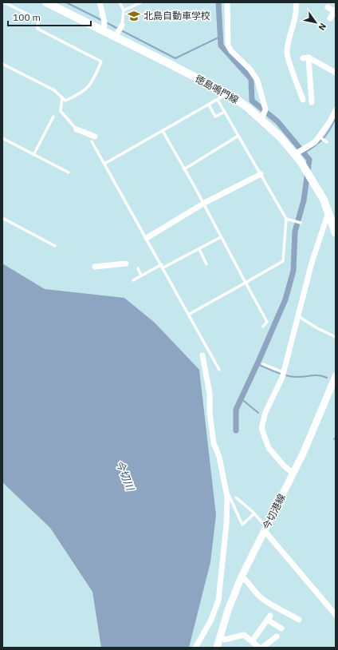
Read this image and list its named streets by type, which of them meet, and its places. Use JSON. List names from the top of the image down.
{
  "streets": {
    "main road": ["徳島鳴門線", "今切港線"]
  },
  "water": ["今切川"],
  "places": {
    "school or university": ["北島自動車学校"]
  },
  "scale_bar": "100 m",
  "north": "bottom right"
}
